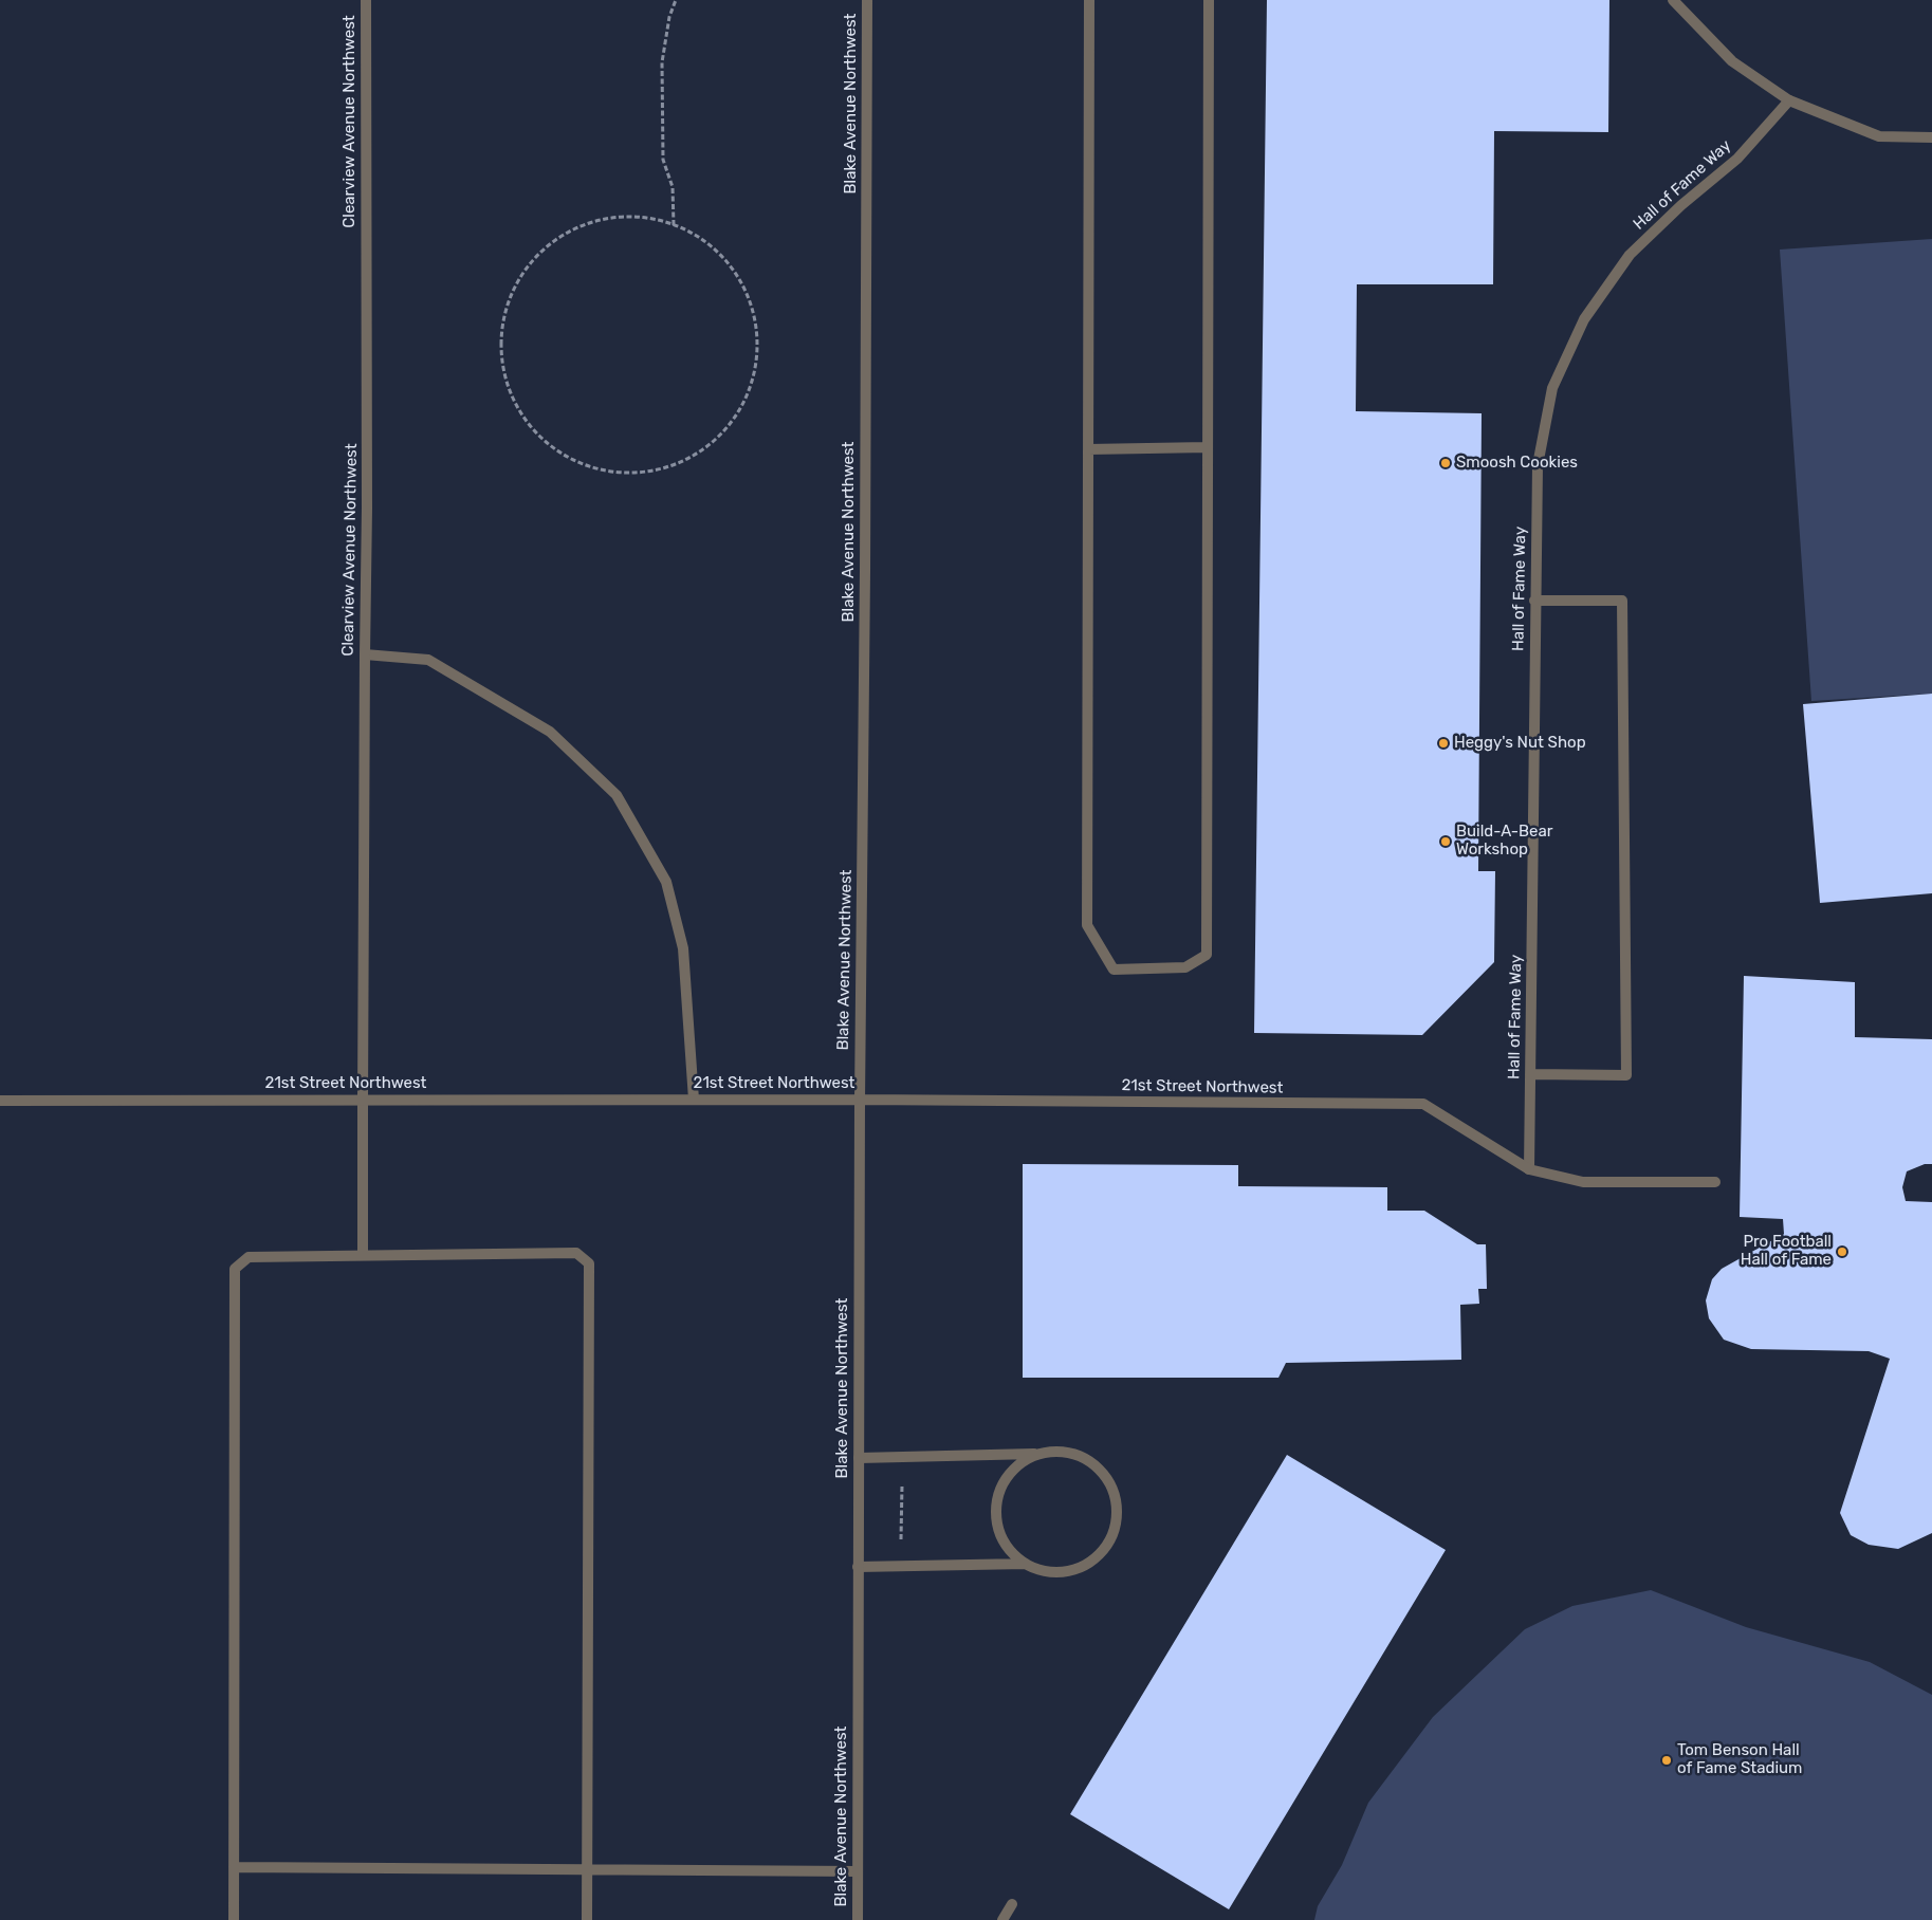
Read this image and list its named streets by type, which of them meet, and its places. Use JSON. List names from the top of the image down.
{
  "streets": {
    "street": [
      "Blake Avenue Northwest",
      "Clearview Avenue Northwest",
      "Hall of Fame Way",
      "21st Street Northwest"
    ]
  },
  "crossings": [
    ["Blake Avenue Northwest", "21st Street Northwest"],
    ["Clearview Avenue Northwest", "21st Street Northwest"],
    ["Hall of Fame Way", "21st Street Northwest"]
  ],
  "places": [
    "Smoosh Cookies",
    "Heggy's Nut Shop",
    "Build-A-Bear Workshop",
    "Pro Football Hall of Fame",
    "Tom Benson Hall of Fame Stadium"
  ]
}
